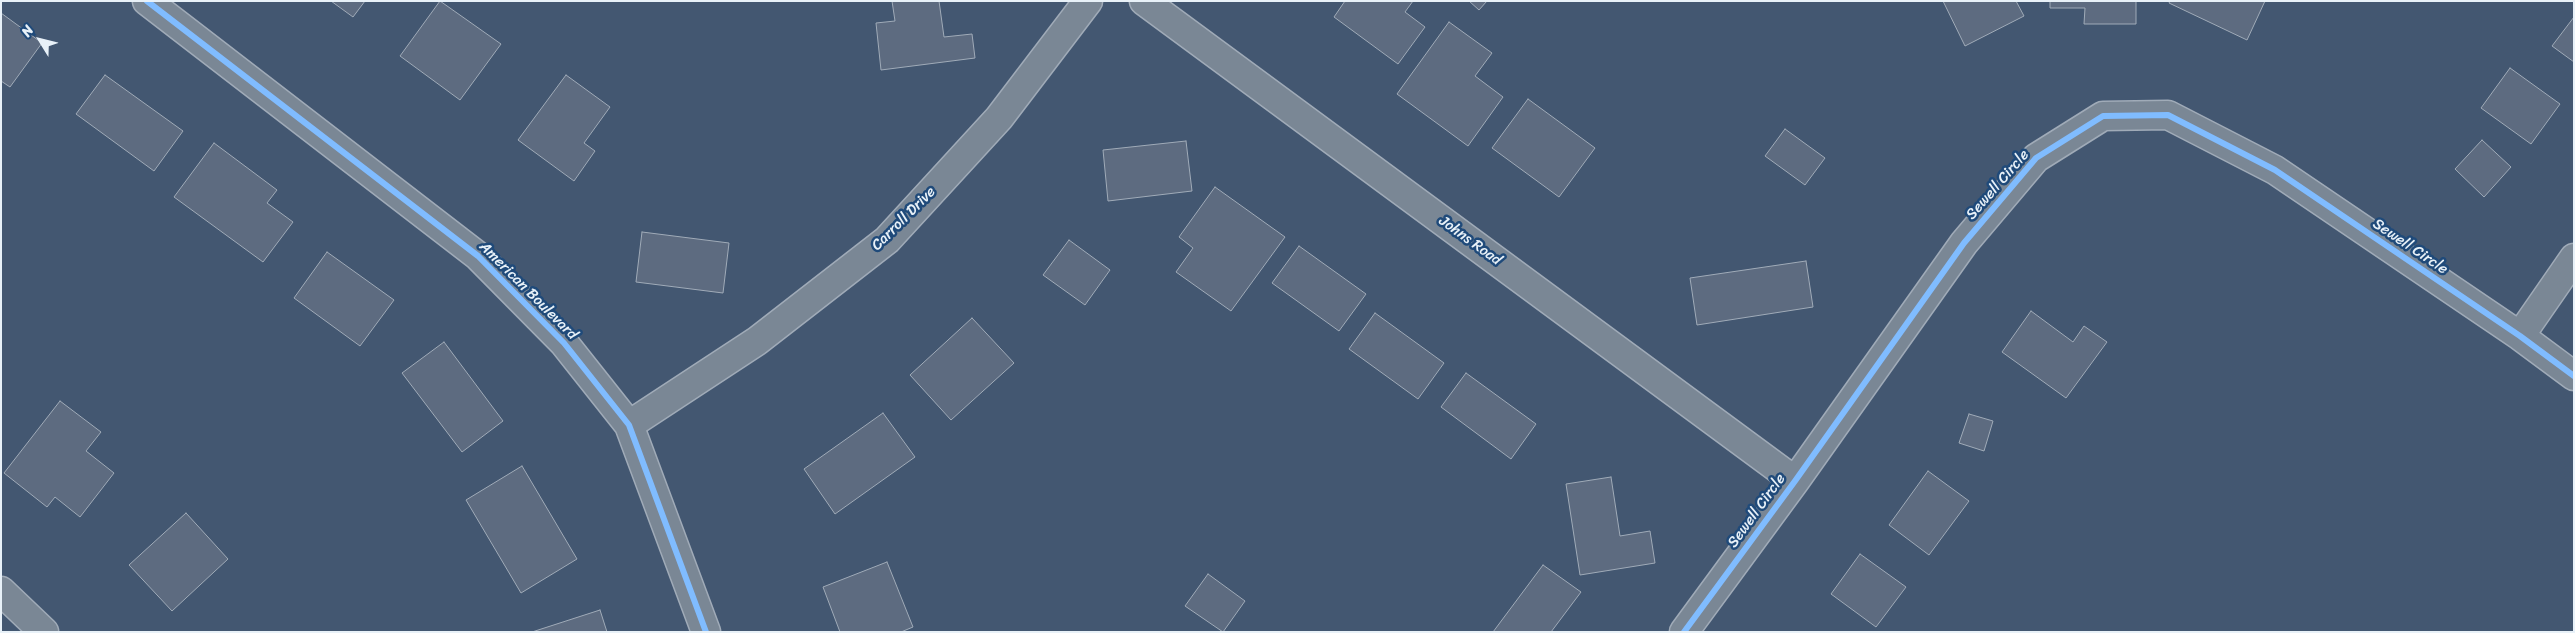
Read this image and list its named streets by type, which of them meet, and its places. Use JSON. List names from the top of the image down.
{
  "streets": {
    "street": [
      "Sewell Circle",
      "Carroll Drive",
      "Johns Road",
      "American Boulevard"
    ]
  },
  "crossings": [
    ["Sewell Circle", "Johns Road"],
    ["Carroll Drive", "American Boulevard"]
  ],
  "north": "top left"
}
